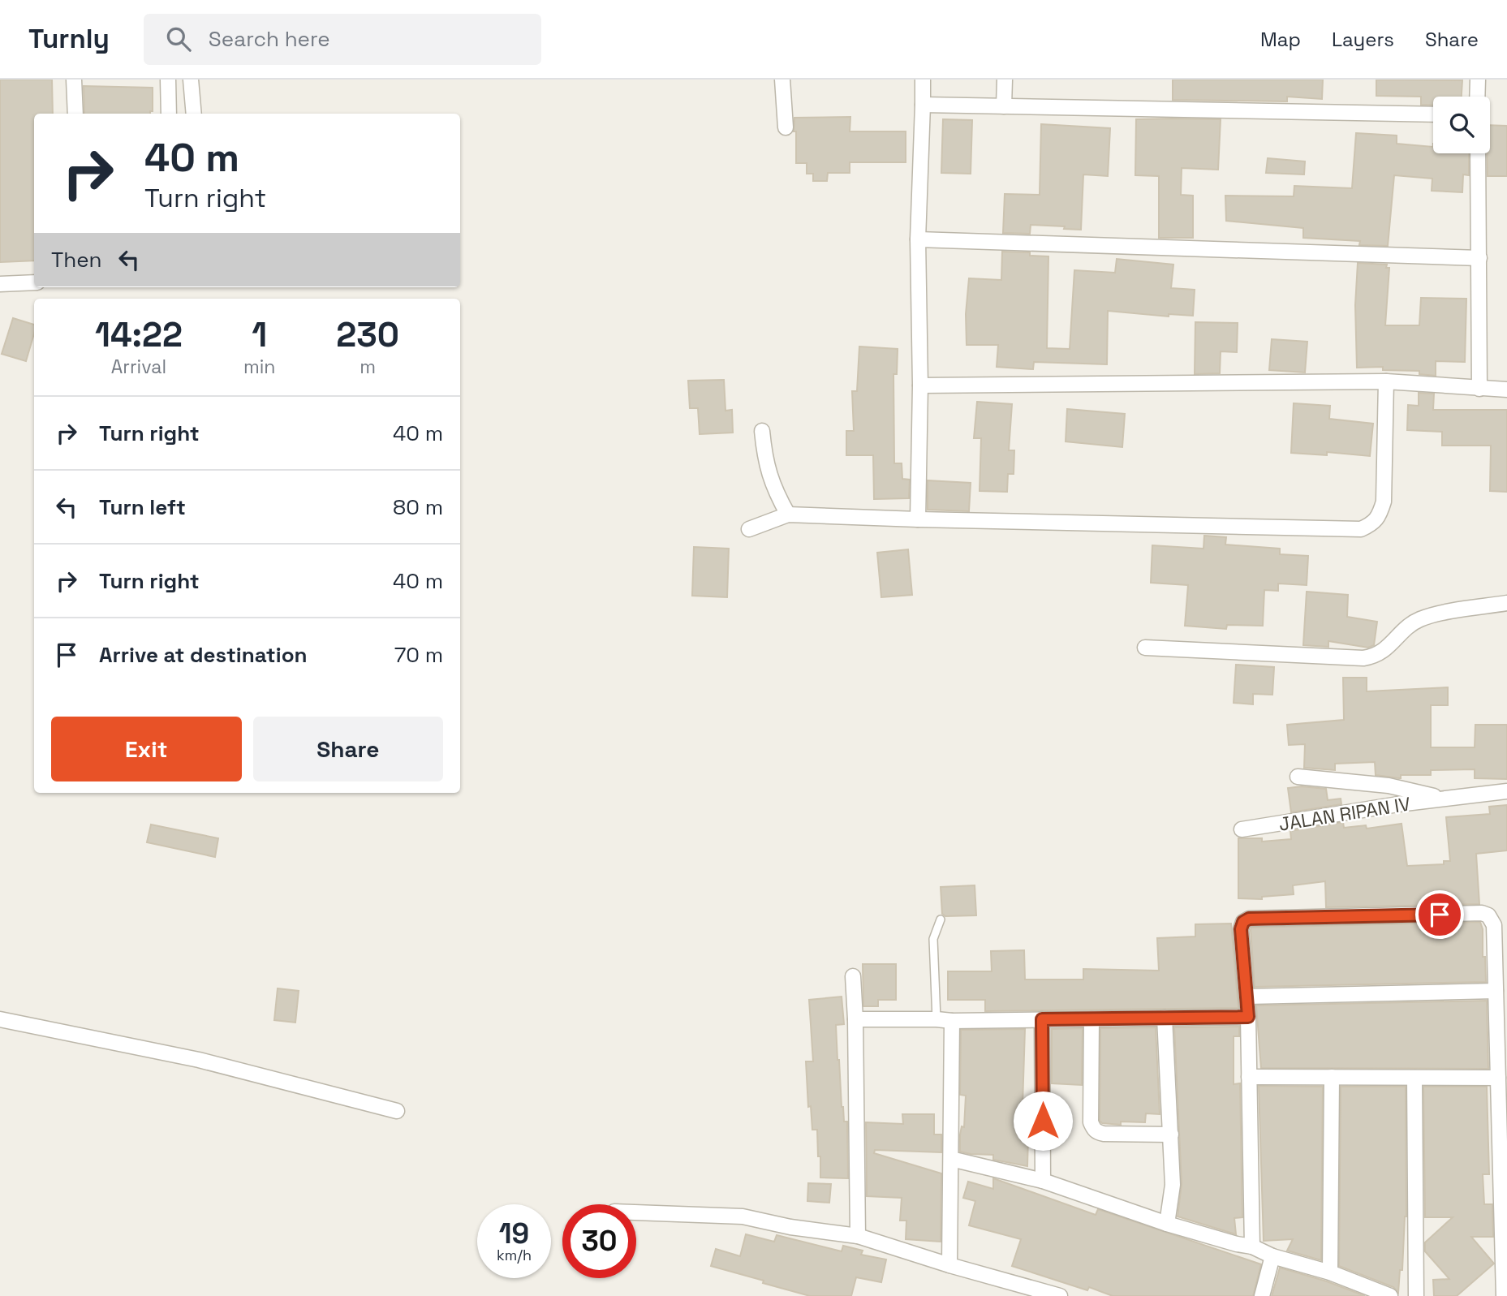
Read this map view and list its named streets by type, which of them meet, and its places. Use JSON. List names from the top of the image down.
{
  "streets": {
    "street": ["JALAN RIPAN IV"]
  },
  "page": {
    "header": "Turnly",
    "search": "Search here",
    "nav": ["Map", "Layers", "Share"],
    "turn": ["40 m", "Turn right"],
    "then": "Then",
    "eta": [
      "14:22",
      "Arrival",
      "1",
      "min",
      "230",
      "m"
    ],
    "list": [
      {
        "name": "Turn right",
        "value": "40 m"
      },
      {
        "name": "Turn left",
        "value": "80 m"
      },
      {
        "name": "Turn right",
        "value": "40 m"
      },
      {
        "name": "Arrive at destination",
        "value": "70 m"
      }
    ],
    "buttons": ["Exit", "Share"],
    "speed": "19 km/h",
    "limit": "30"
  }
}
